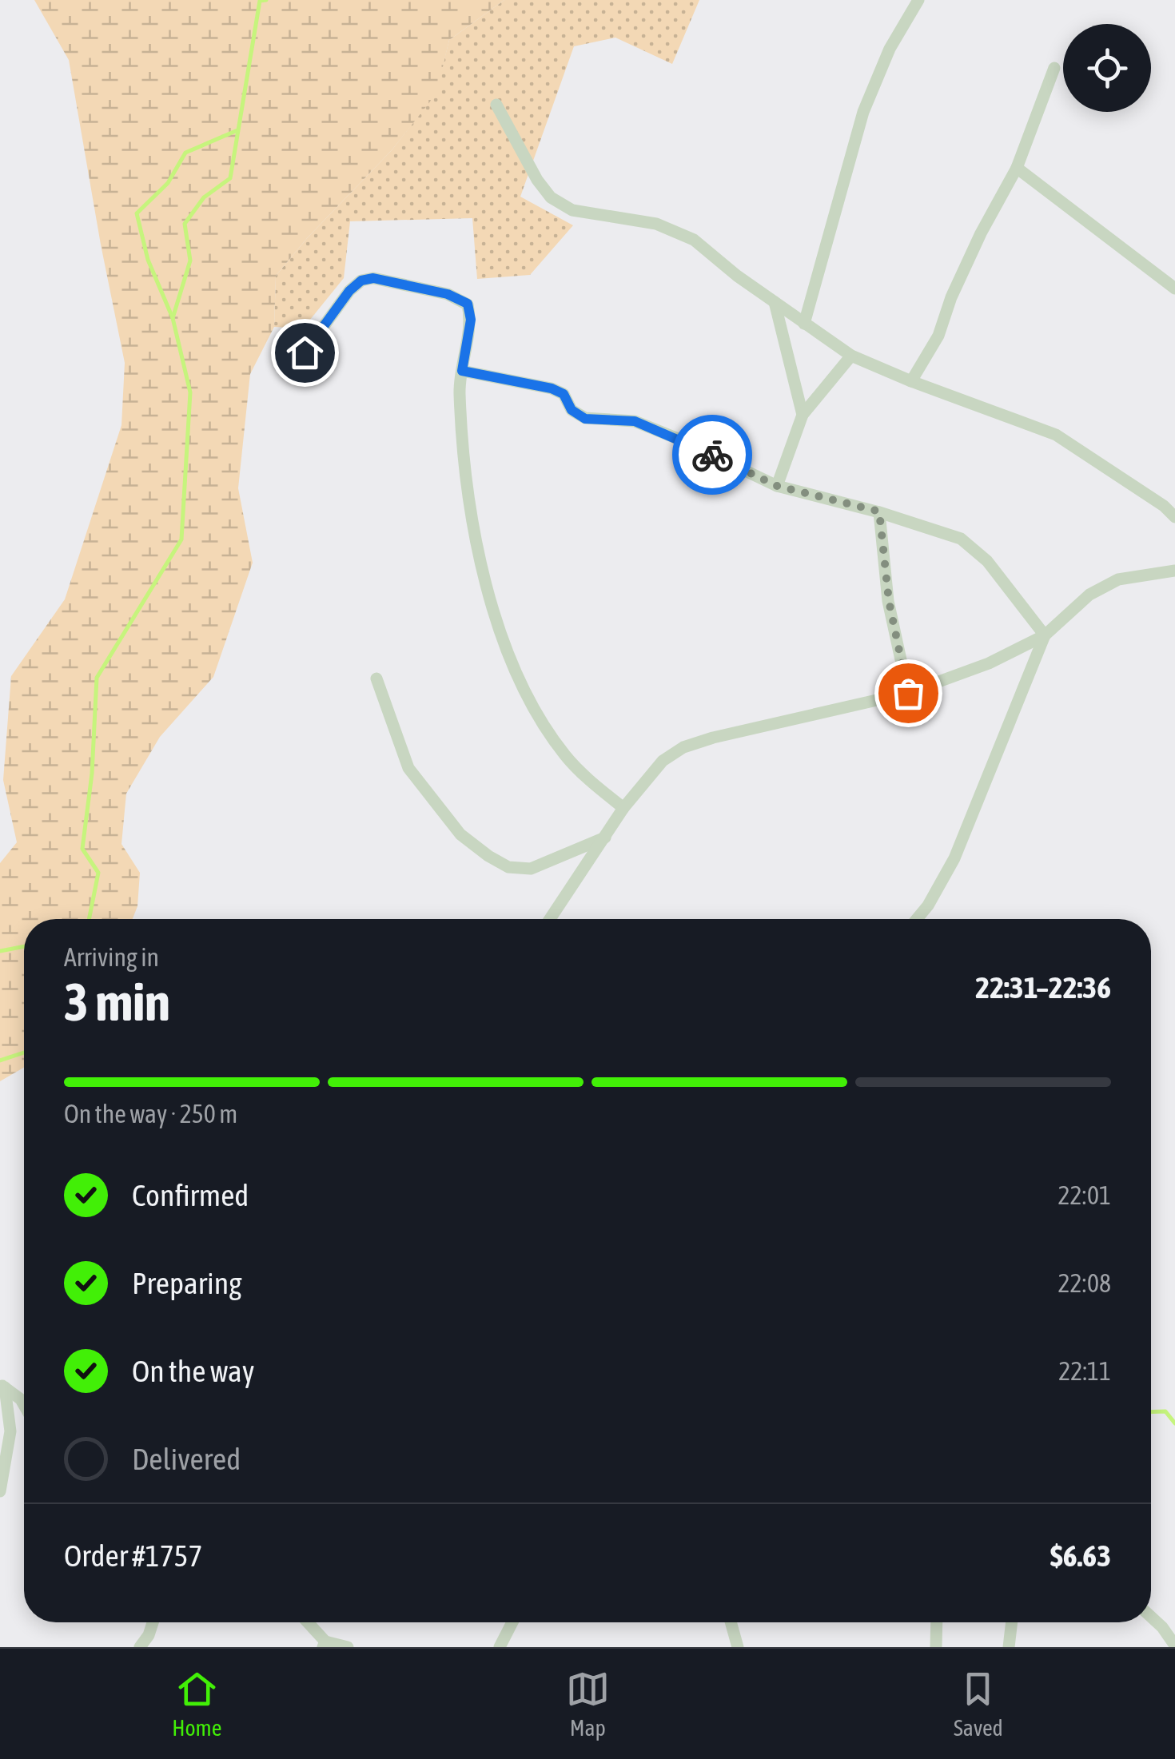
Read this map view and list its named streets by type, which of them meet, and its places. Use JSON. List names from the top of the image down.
{
  "page": {
    "heading": ["3 min", "Arriving in", "22:31–22:36"],
    "panel": ["Order #1757", "$6.63"],
    "bar": "On the way · 250 m",
    "list": [
      ["Confirmed", "22:01"],
      ["Preparing", "22:08"],
      ["On the way", "22:11"],
      "Delivered"
    ],
    "tabs": ["Home", "Map", "Saved"]
  }
}
